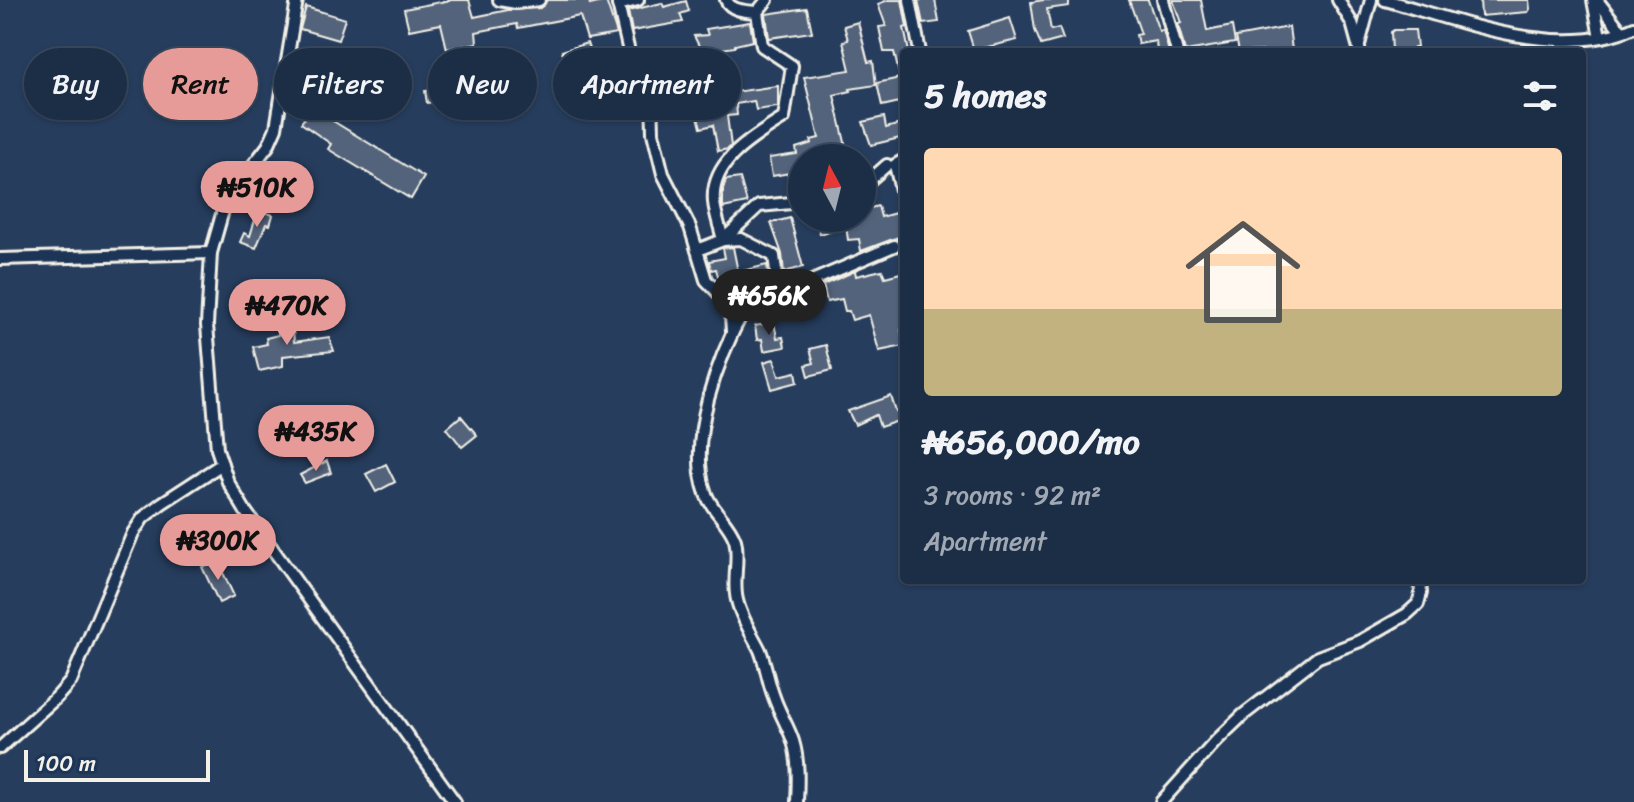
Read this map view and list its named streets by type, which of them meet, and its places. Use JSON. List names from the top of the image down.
{
  "scale_bar": "100 m",
  "north": "top",
  "page": {
    "chip": [
      "Buy",
      "Rent",
      "Filters",
      "New",
      "Apartment"
    ],
    "heading": "5 homes",
    "list": [
      {
        "name": "₦656,000/mo",
        "note": "3 rooms · 92 m² · Apartment"
      }
    ],
    "price": [
      "₦510K",
      "₦656K",
      "₦470K",
      "₦435K",
      "₦300K"
    ],
    "scale": "100 m"
  }
}
